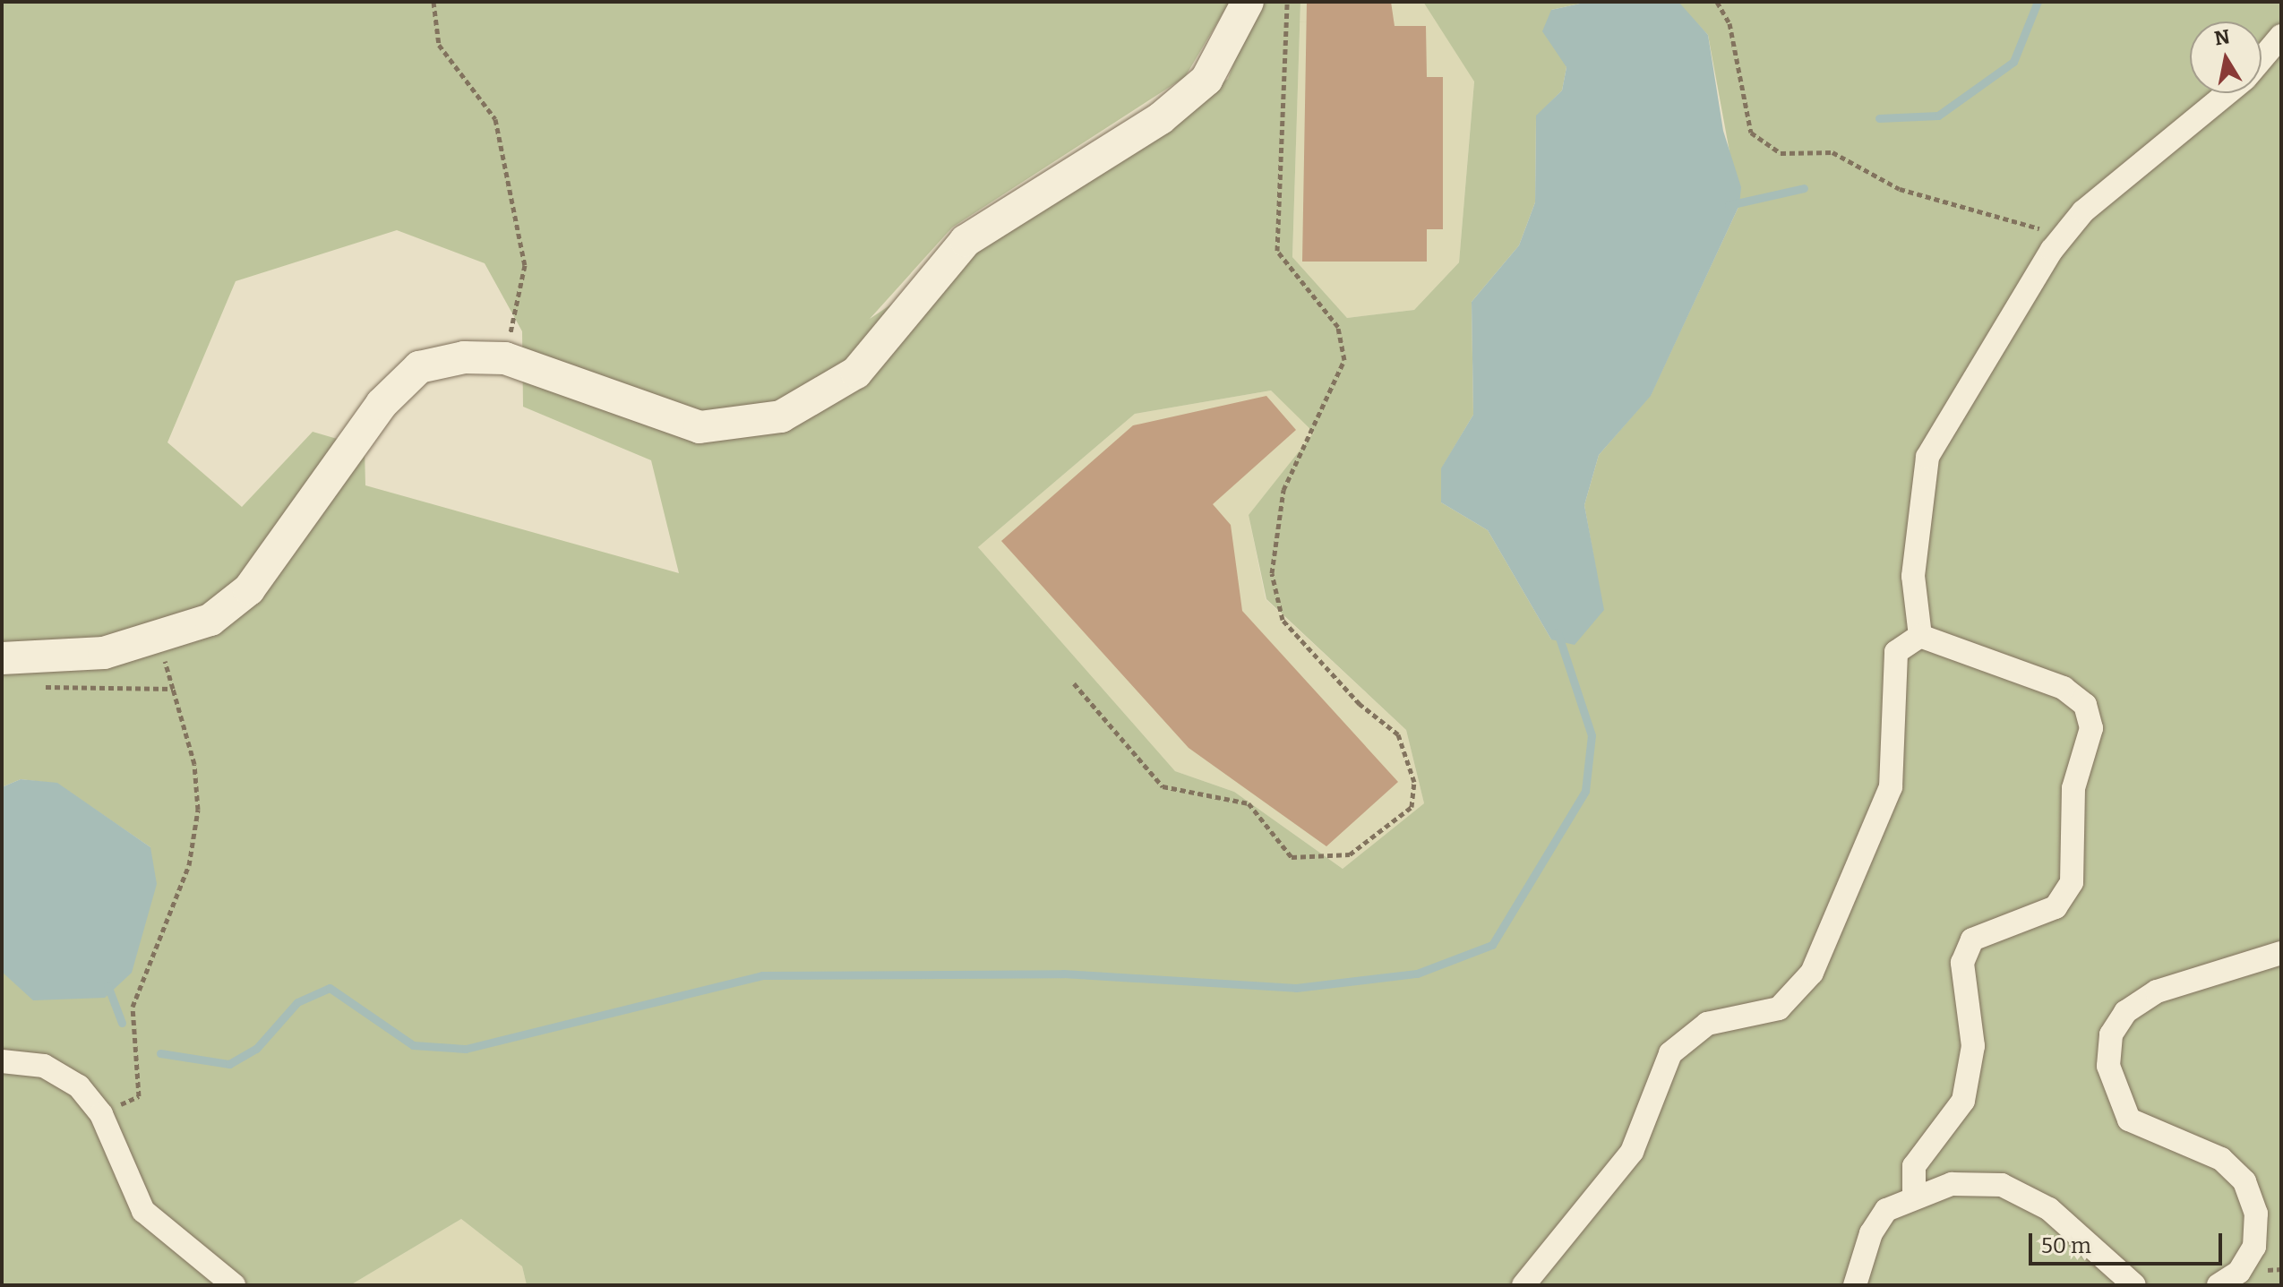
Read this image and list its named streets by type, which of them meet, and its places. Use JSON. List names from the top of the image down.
{
  "scale_bar": "50 m",
  "north": "top"
}
